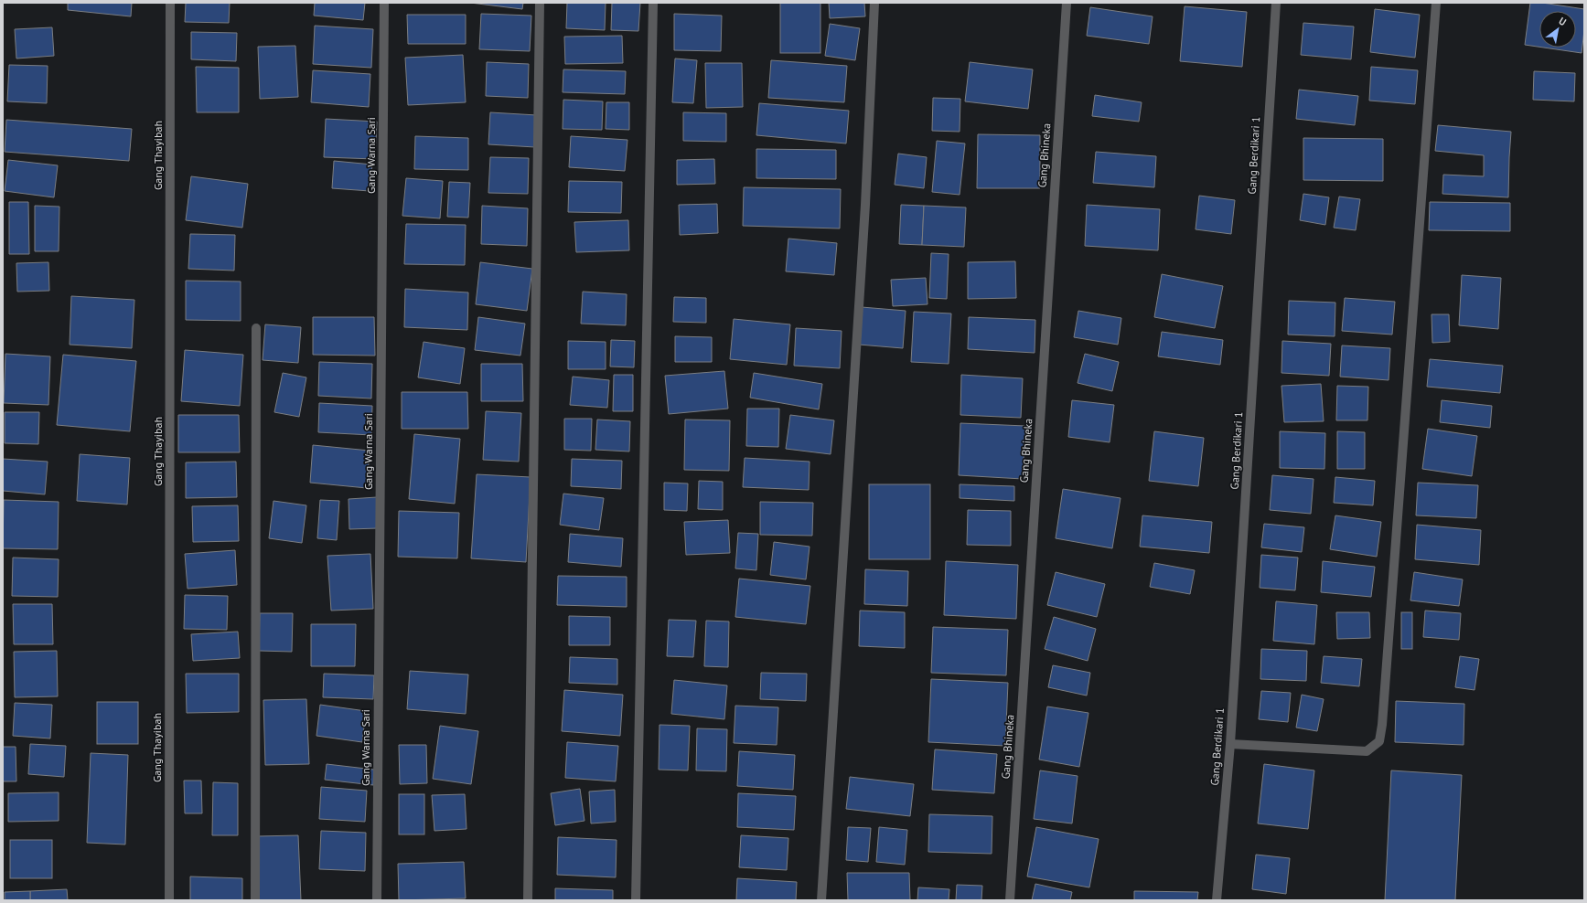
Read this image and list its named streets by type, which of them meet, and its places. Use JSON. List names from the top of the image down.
{
  "streets": {
    "street": [
      "Gang Thayibah",
      "Gang Warna Sari",
      "Gang Bhineka",
      "Gang Berdikari 1"
    ]
  },
  "north": "top right"
}
